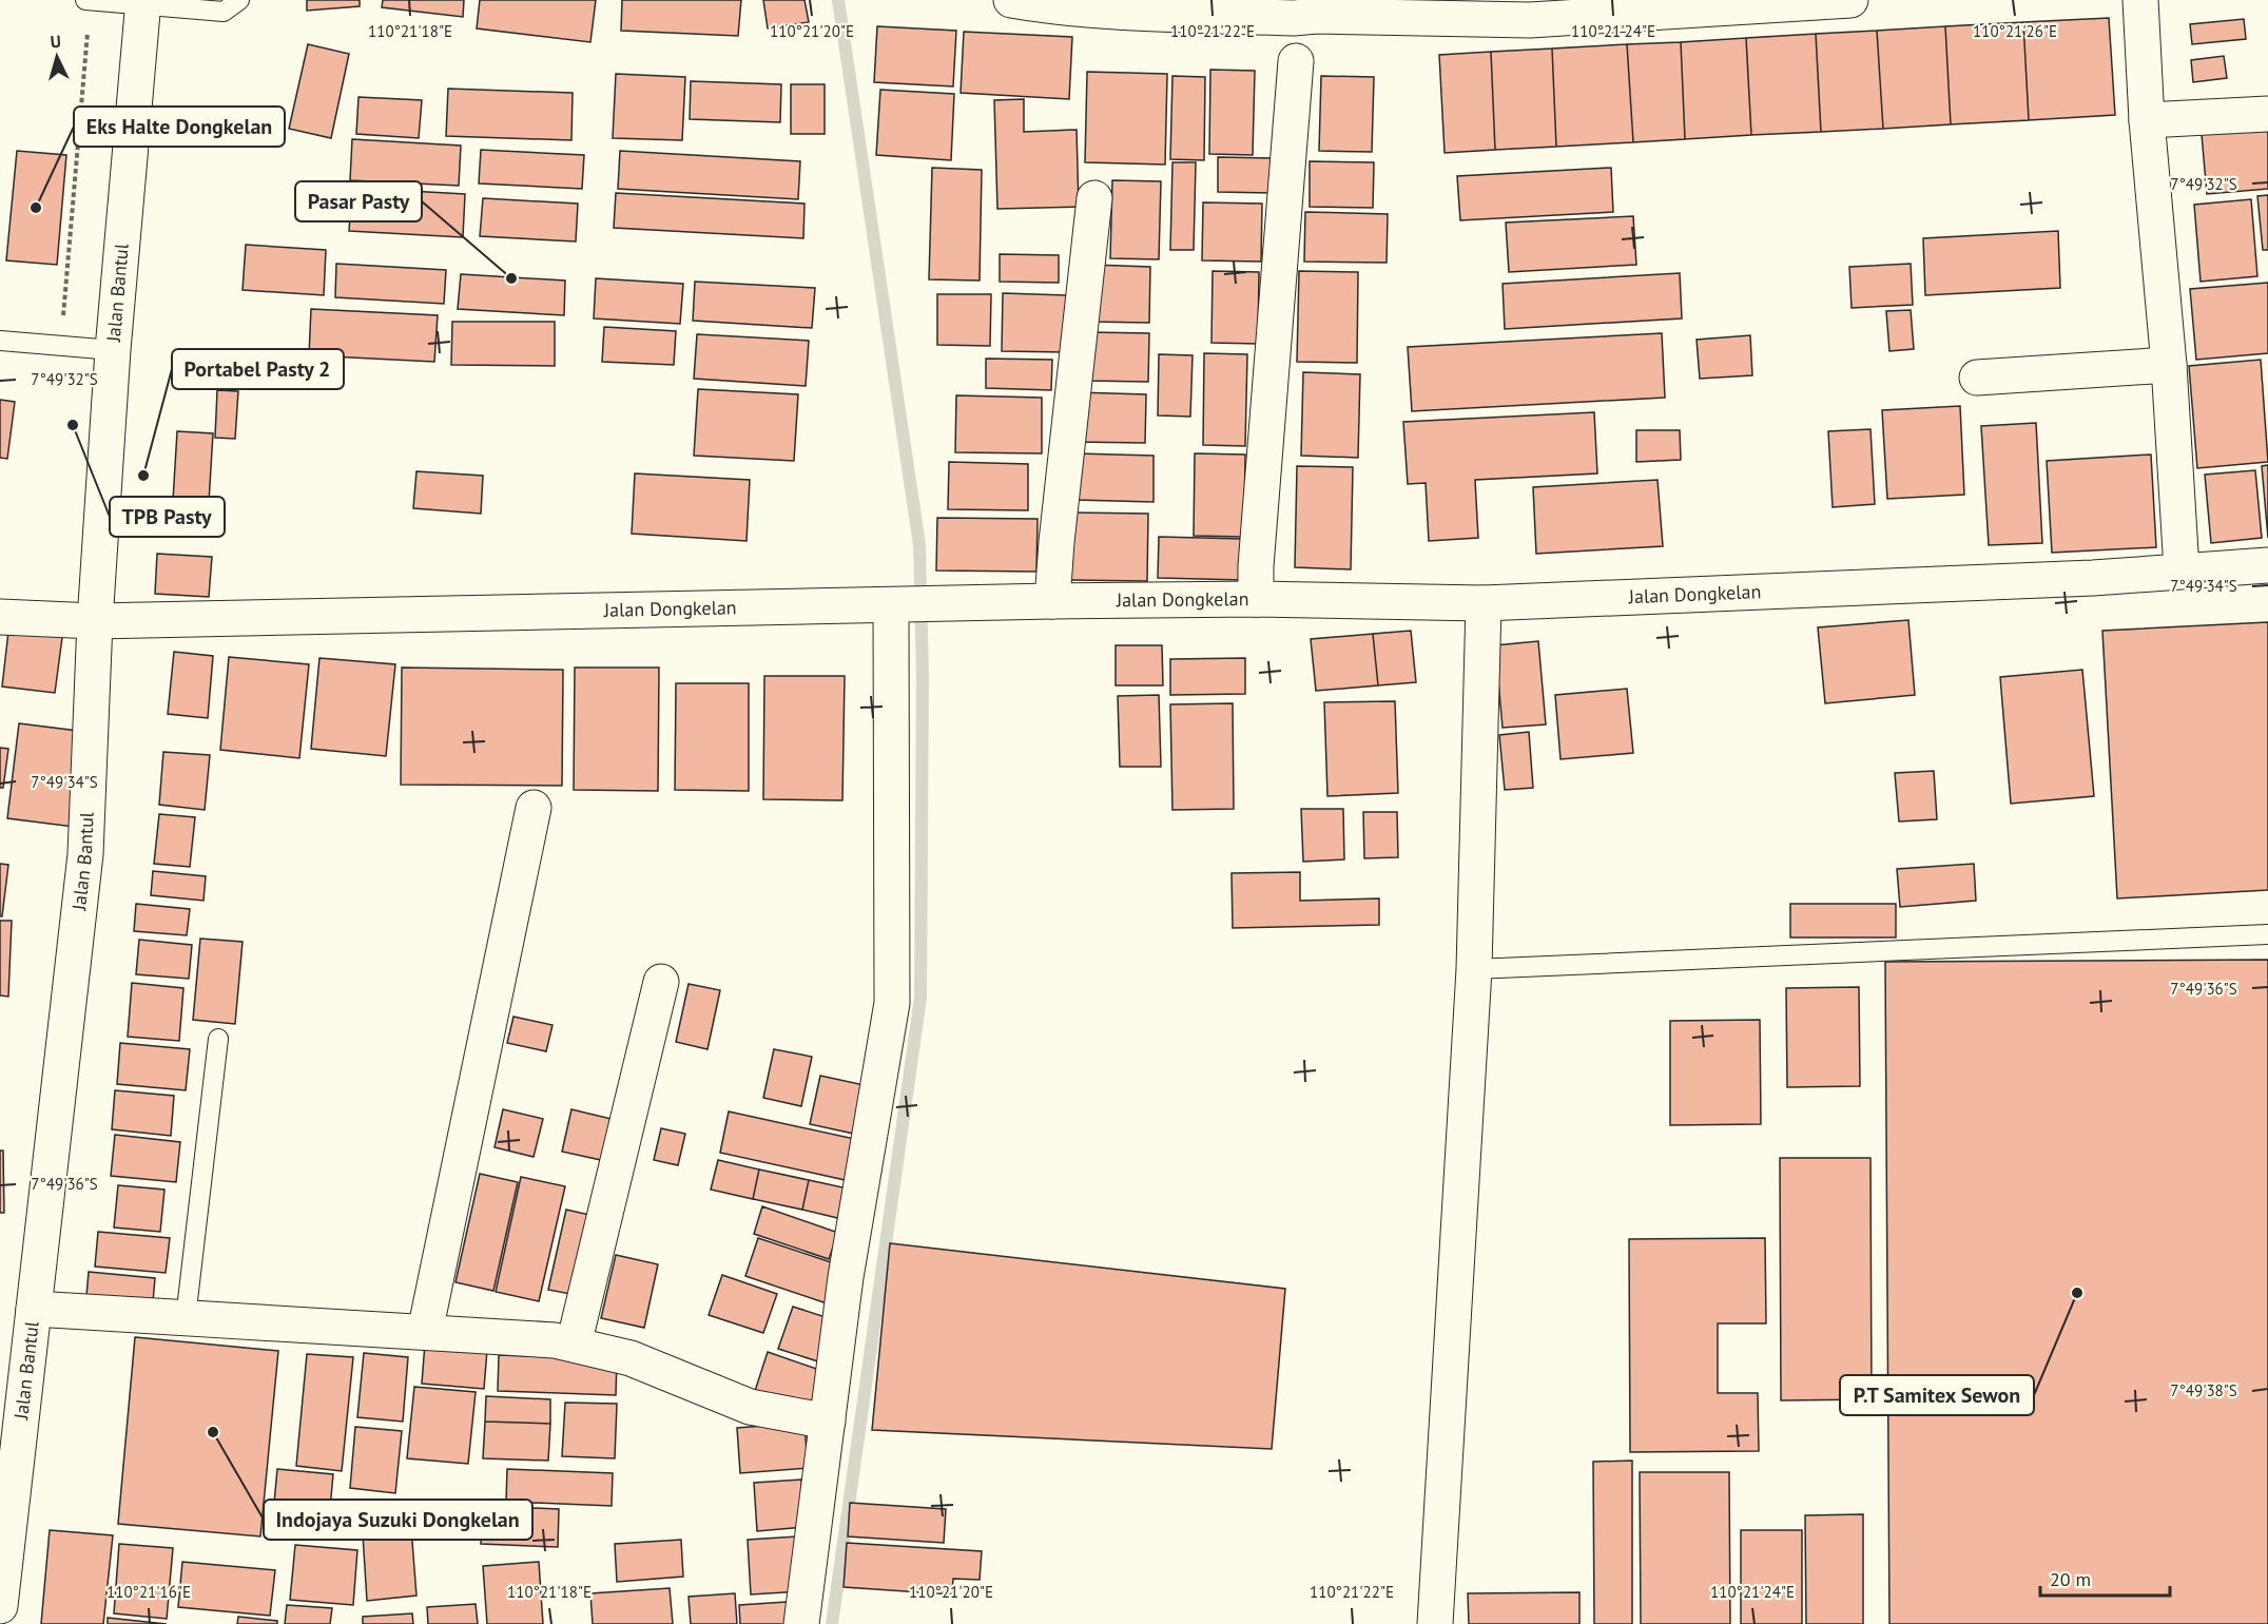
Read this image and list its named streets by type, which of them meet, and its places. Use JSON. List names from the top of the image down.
{
  "streets": {
    "street": ["Jalan Bantul", "Jalan Dongkelan"]
  },
  "crossings": [
    ["Jalan Bantul", "Jalan Dongkelan"]
  ],
  "places": [
    "Eks Halte Dongkelan",
    "Pasar Pasty",
    "TPB Pasty",
    "Portabel Pasty 2",
    "P.T Samitex Sewon",
    "Indojaya Suzuki Dongkelan"
  ],
  "scale_bar": "20 m",
  "north": "top",
  "coordinates": [
    "110°21'18\"E",
    "110°21'20\"E",
    "110°21'22\"E",
    "110°21'24\"E",
    "110°21'26\"E",
    "7°49'32\"S",
    "7°49'34\"S",
    "7°49'36\"S",
    "7°49'38\"S",
    "110°21'16\"E"
  ]
}
